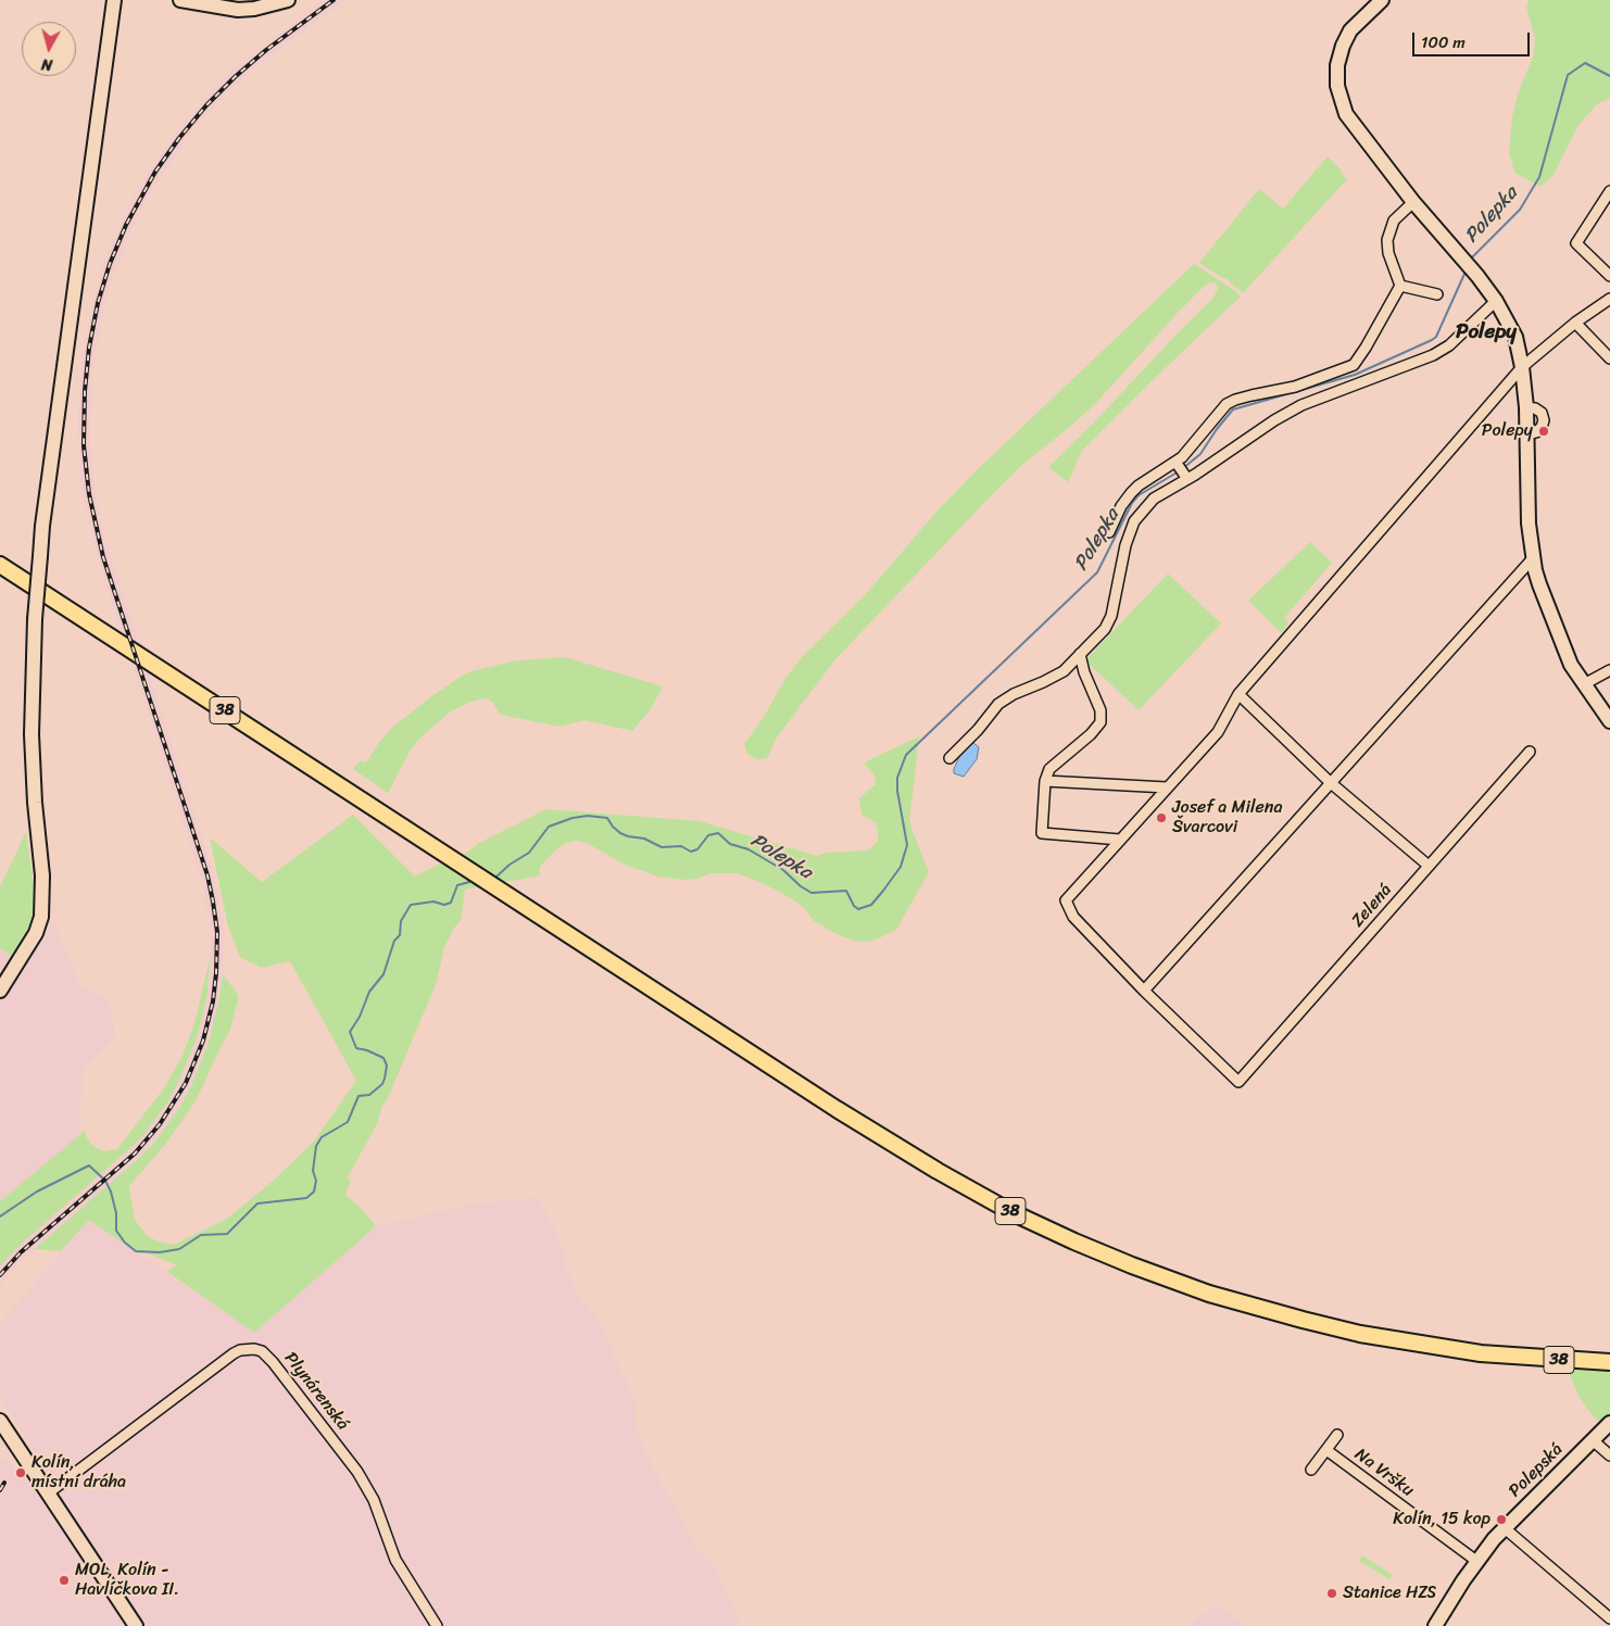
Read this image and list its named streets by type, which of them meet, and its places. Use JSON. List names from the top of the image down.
{
  "streets": {
    "main road": ["38"],
    "street": [
      "Zelená",
      "Plynárenská",
      "Polepská",
      "Na Vršku"
    ]
  },
  "crossings": [
    ["Polepská", "Na Vršku"]
  ],
  "districts": ["Polepy"],
  "water": ["Polepka"],
  "places": [
    "Polepy",
    "Josef a Milena Švarcovi",
    "Kolín, místní dráha",
    "Kolín, 15 kop",
    "MOL, Kolín - Havlíčkova II.",
    "Stanice HZS"
  ],
  "scale_bar": "100 m",
  "north": "bottom"
}
